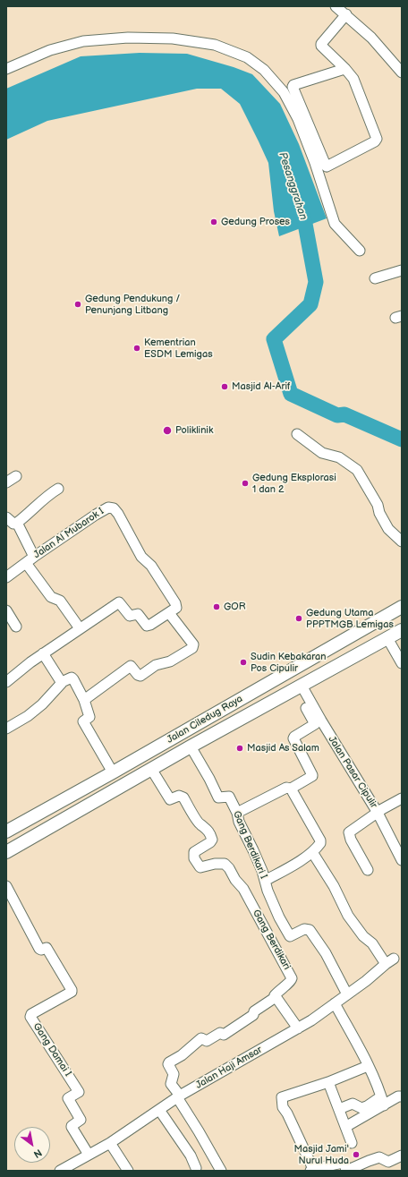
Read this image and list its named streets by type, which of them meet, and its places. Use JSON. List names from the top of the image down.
{
  "streets": {
    "main road": ["Jalan Ciledug Raya"],
    "street": [
      "Jalan Al Mubarok I",
      "Jalan Pasar Cipulir",
      "Gang Berdikari I",
      "Gang Berdikari",
      "Gang Damai I",
      "Jalan Haji Amsar"
    ]
  },
  "crossings": [
    ["Jalan Ciledug Raya", "Jalan Pasar Cipulir"],
    ["Jalan Ciledug Raya", "Gang Berdikari I"],
    ["Jalan Ciledug Raya", "Gang Berdikari"],
    ["Gang Berdikari I", "Jalan Haji Amsar"],
    ["Gang Damai I", "Jalan Haji Amsar"]
  ],
  "water": ["Pesanggrahan"],
  "places": [
    "Gedung Proses",
    "Gedung Pendukung / Penunjang Litbang",
    "Kementrian ESDM Lemigas",
    "Masjid Al-Arif",
    "Poliklinik",
    "Gedung Eksplorasi 1 dan 2",
    "GOR",
    "Gedung Utama PPPTMGB Lemigas",
    "Sudin Kebakaran Pos Cipulir",
    "Masjid As Salam",
    "Masjid Jami' Nurul Huda"
  ],
  "north": "bottom right"
}
